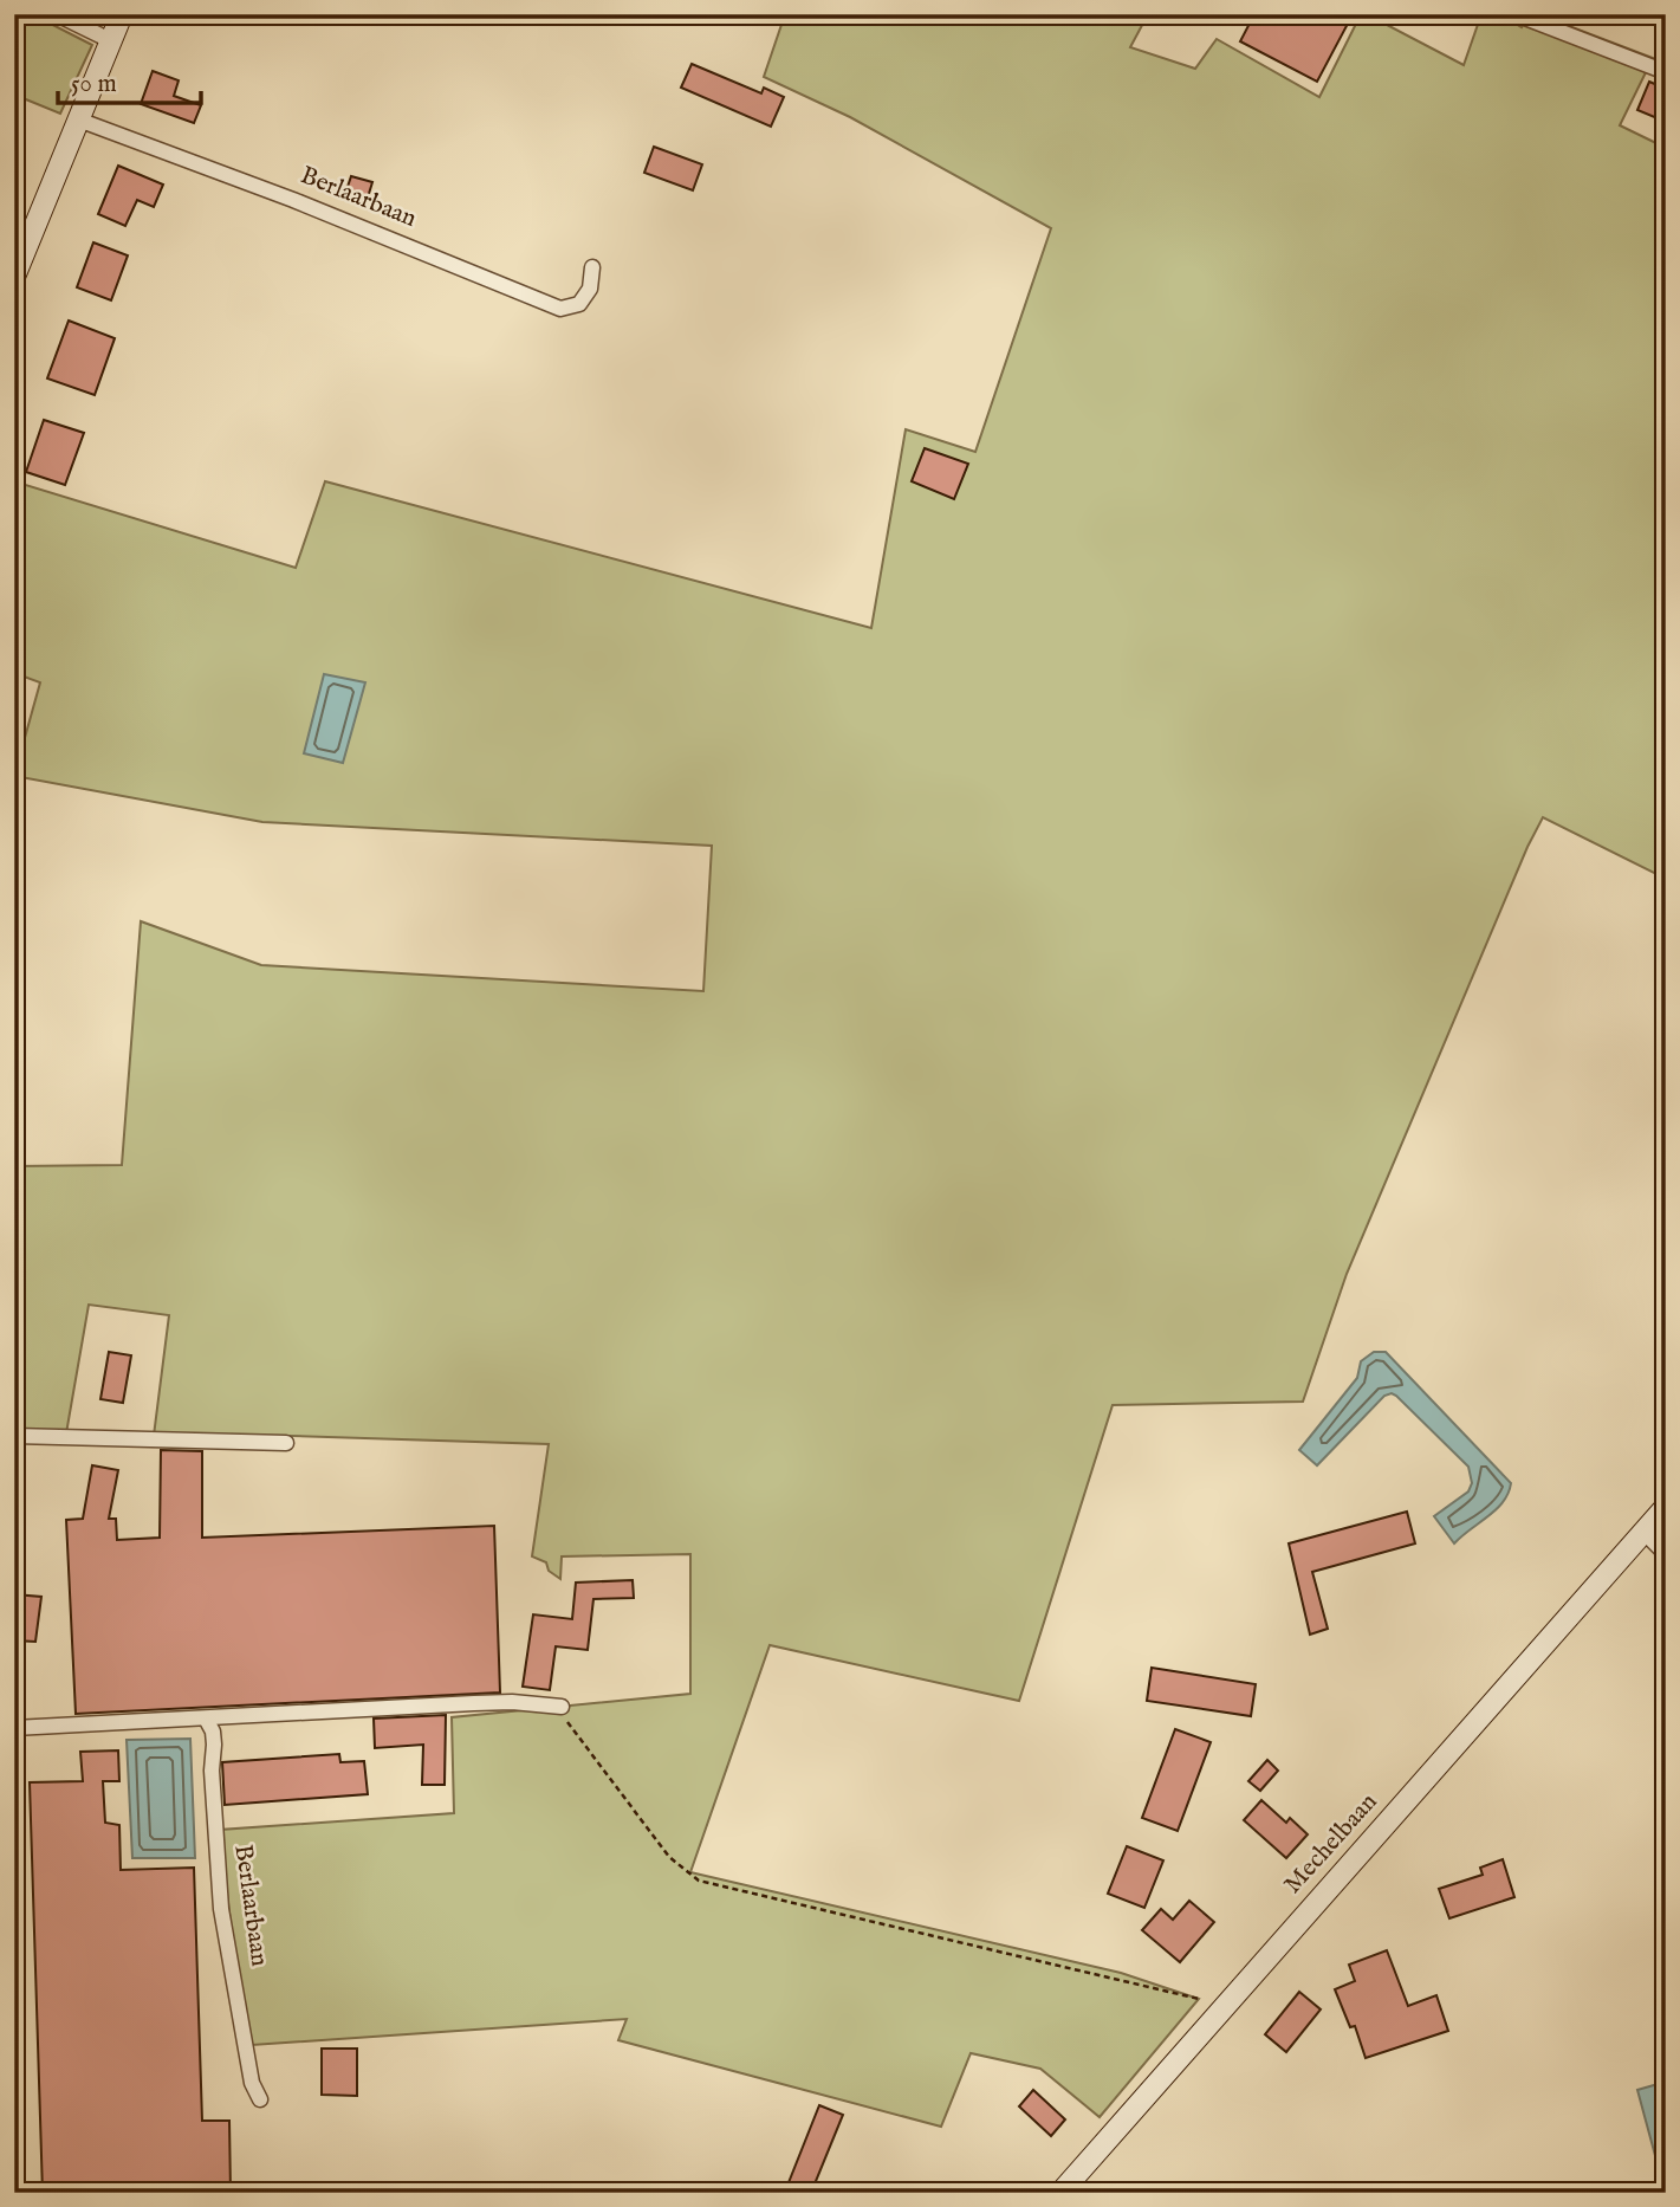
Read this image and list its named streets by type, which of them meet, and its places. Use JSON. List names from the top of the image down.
{
  "streets": {
    "street": ["Berlaarbaan", "Mechelbaan"]
  },
  "scale_bar": "50 m"
}
